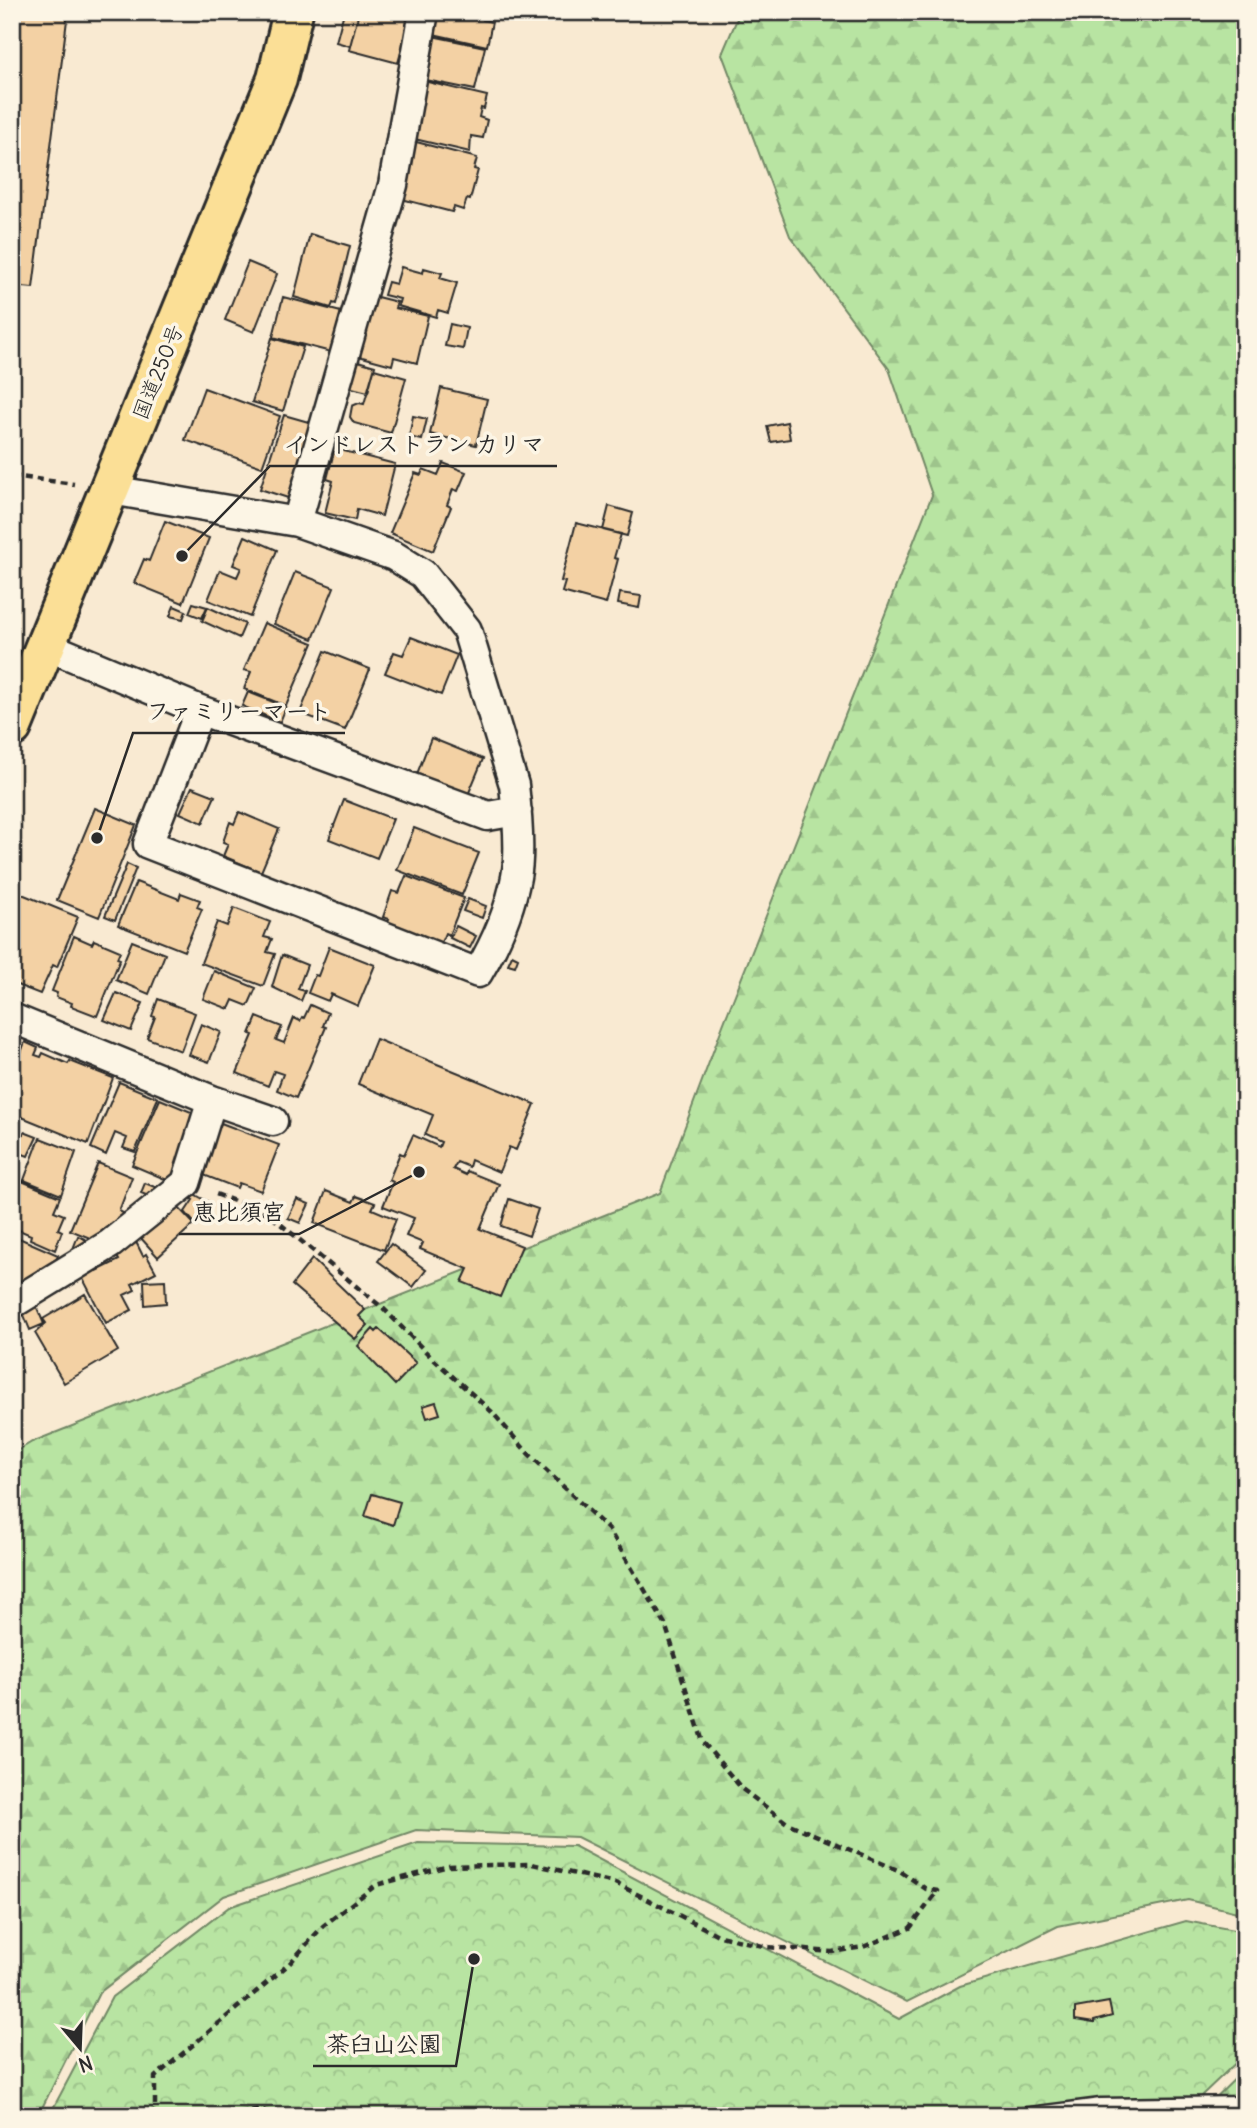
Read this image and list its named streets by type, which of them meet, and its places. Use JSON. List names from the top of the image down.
{
  "streets": {
    "highway": ["国道250号"]
  },
  "places": [
    "インドレストラン カリマ",
    "ファミリーマート",
    "恵比須宮",
    "茶臼山公園"
  ],
  "north": "bottom"
}
